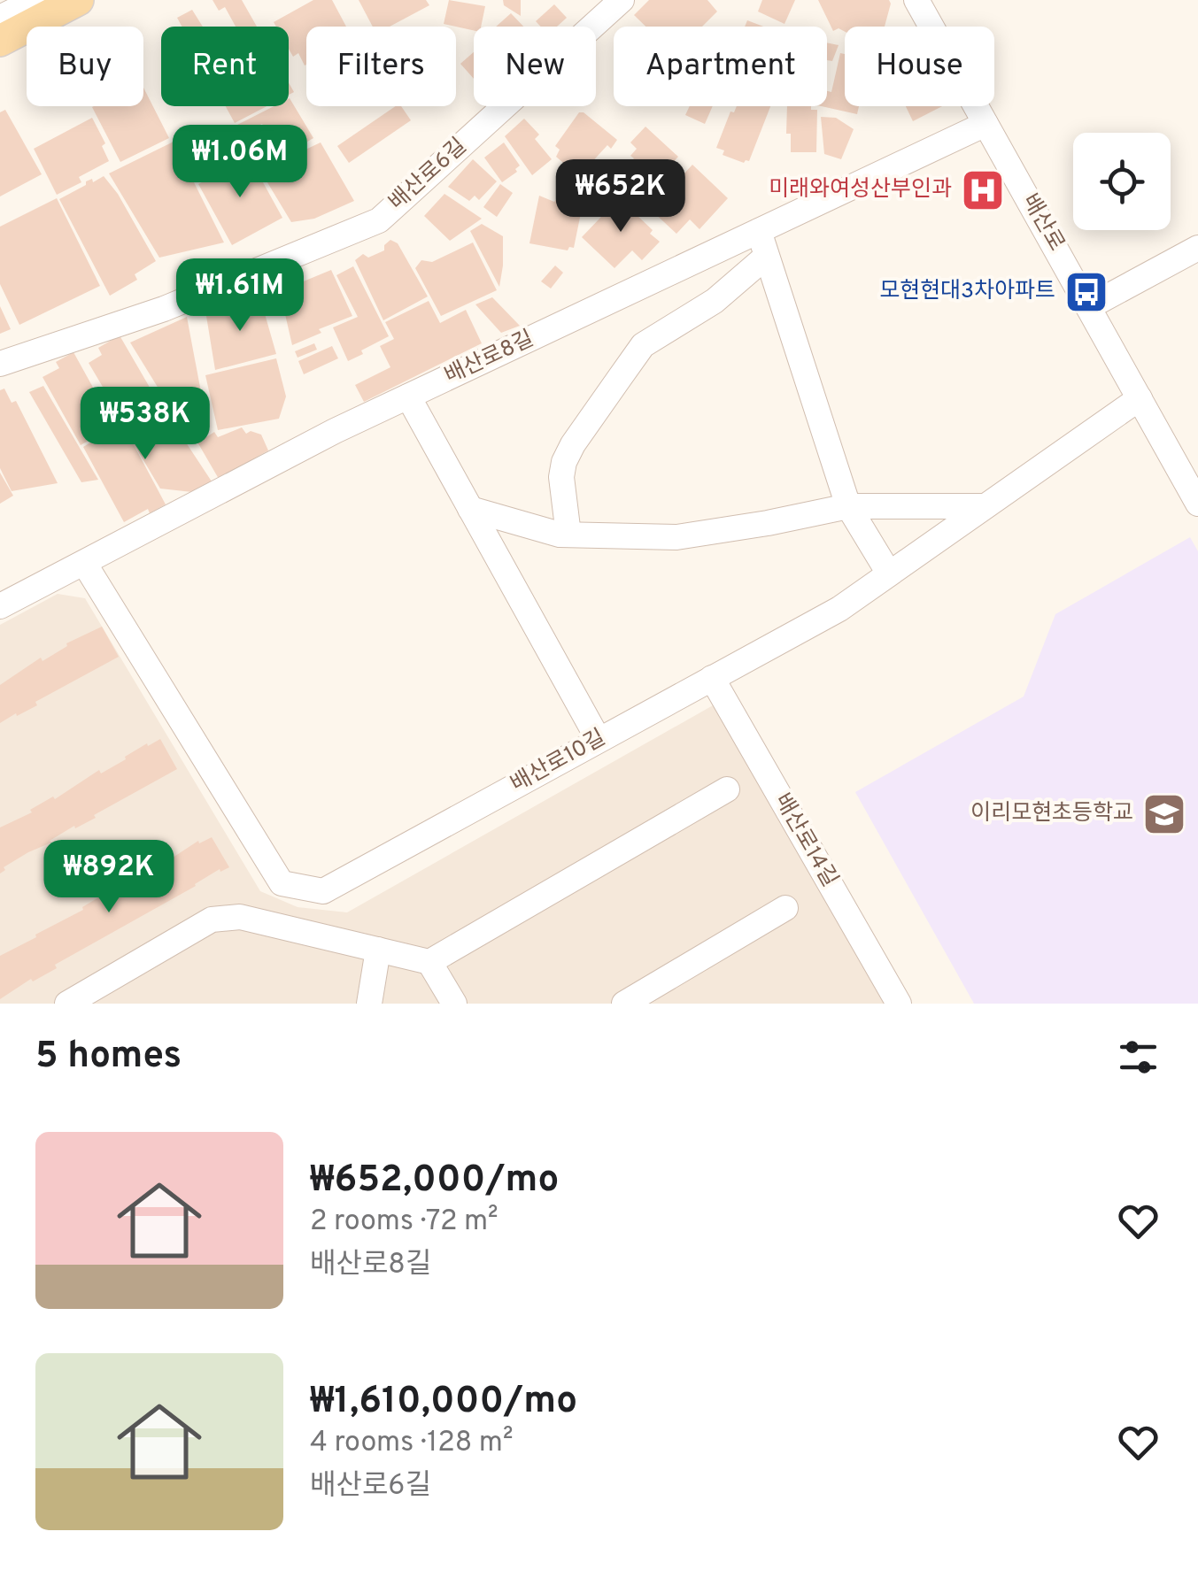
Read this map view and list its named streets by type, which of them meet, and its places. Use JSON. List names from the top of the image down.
{
  "streets": {
    "street": [
      "배산로6길",
      "배산로",
      "배산로8길",
      "배산로10길",
      "배산로14길"
    ]
  },
  "crossings": [
    ["배산로", "배산로8길"],
    ["배산로", "배산로10길"],
    ["배산로8길", "배산로10길"],
    ["배산로10길", "배산로14길"]
  ],
  "places": {
    "hospital": ["미래와여성산부인과"],
    "bus stop": ["모현현대3차아파트"],
    "school or university": ["이리모현초등학교"]
  },
  "page": {
    "chip": [
      "Buy",
      "Rent",
      "Filters",
      "New",
      "Apartment",
      "House"
    ],
    "price": [
      "₩1.06M",
      "₩652K",
      "₩1.61M",
      "₩538K",
      "₩892K"
    ],
    "heading": "5 homes",
    "list": [
      {
        "name": "₩652,000/mo",
        "note": "2 rooms · 72 m² · 배산로8길"
      },
      {
        "name": "₩1,610,000/mo",
        "note": "4 rooms · 128 m² · 배산로6길"
      }
    ]
  }
}
